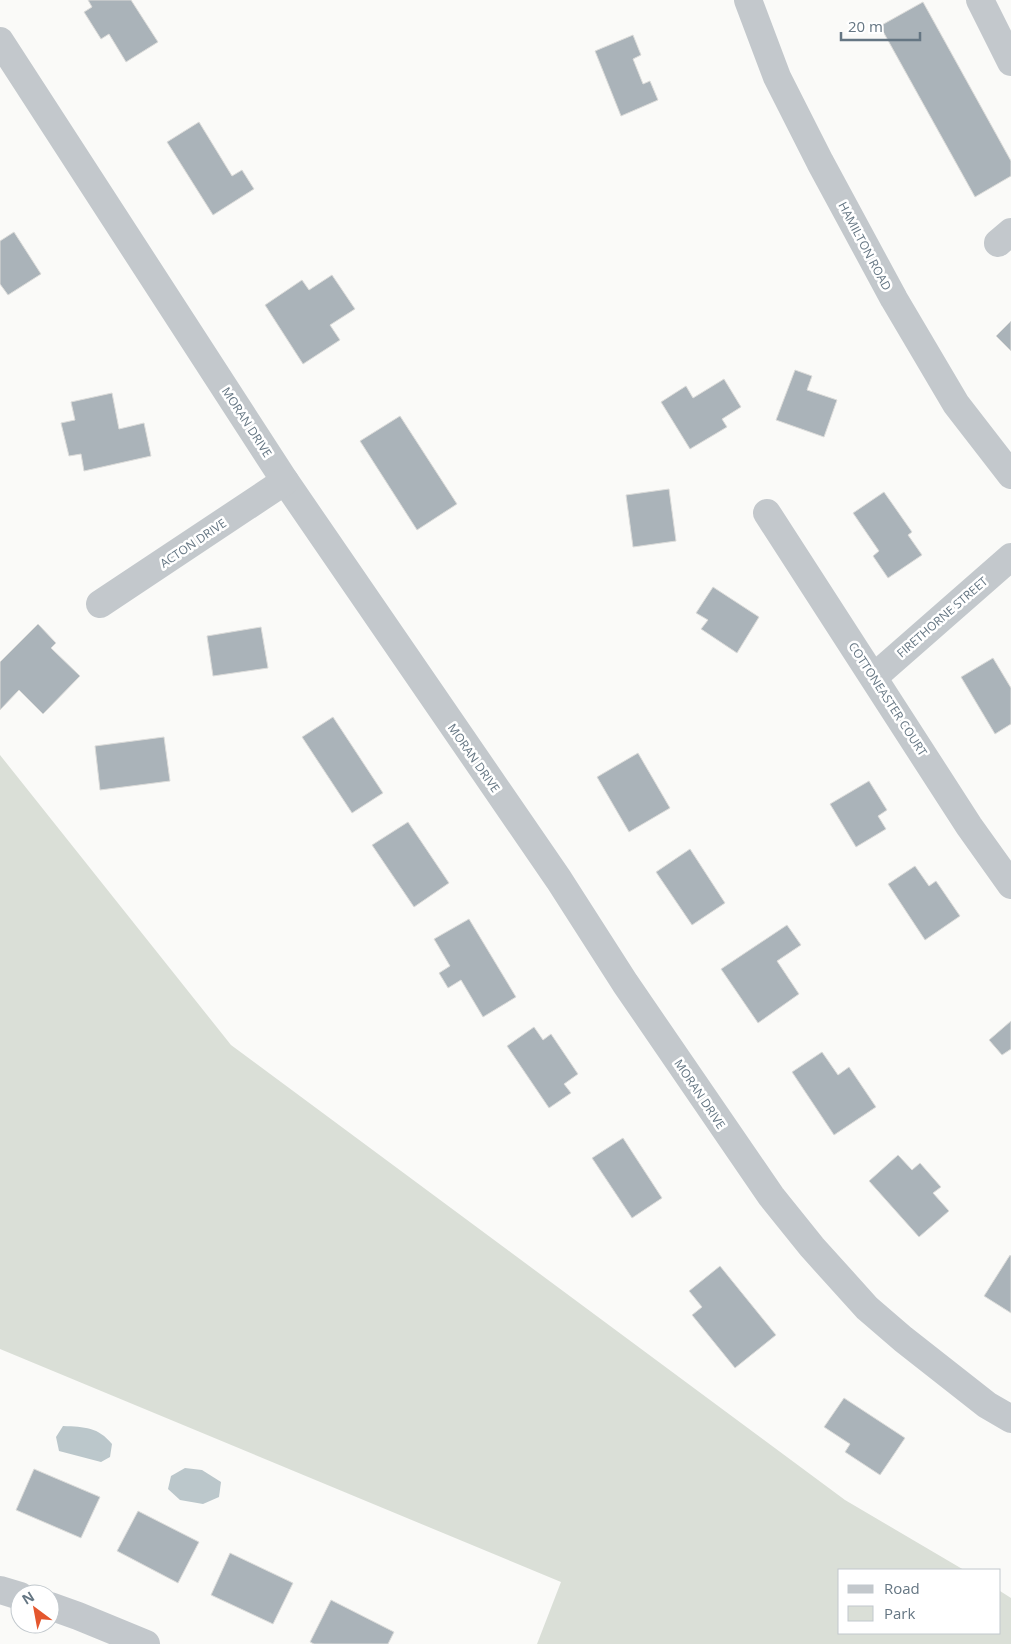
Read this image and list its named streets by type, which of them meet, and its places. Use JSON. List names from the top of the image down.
{
  "streets": {
    "street": [
      "HAMILTON ROAD",
      "MORAN DRIVE",
      "ACTON DRIVE",
      "FIRETHORNE STREET",
      "COTTONEASTER COURT"
    ]
  },
  "crossings": [
    ["MORAN DRIVE", "ACTON DRIVE"],
    ["FIRETHORNE STREET", "COTTONEASTER COURT"]
  ],
  "legend": ["Road", "Park"],
  "scale_bar": "20 m",
  "north": "top left"
}
